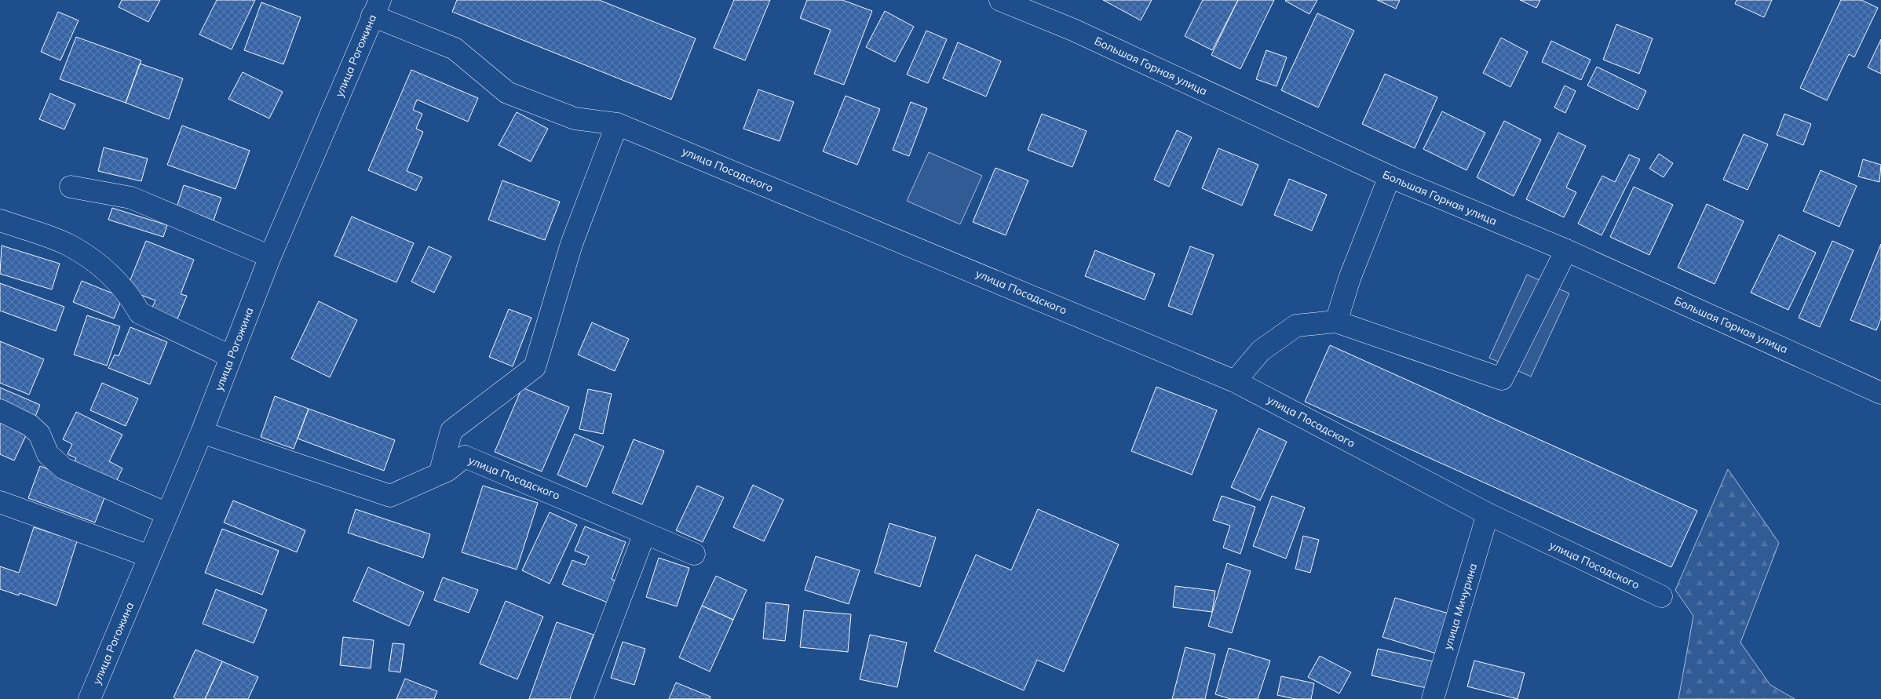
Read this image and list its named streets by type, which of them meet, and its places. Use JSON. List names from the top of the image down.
{
  "streets": {
    "street": [
      "улица Рогожина",
      "Большая Горная улица",
      "улица Посадского",
      "улица Мичурина"
    ]
  },
  "crossings": [
    ["улица Рогожина", "улица Посадского"],
    ["улица Посадского", "улица Мичурина"]
  ]
}
